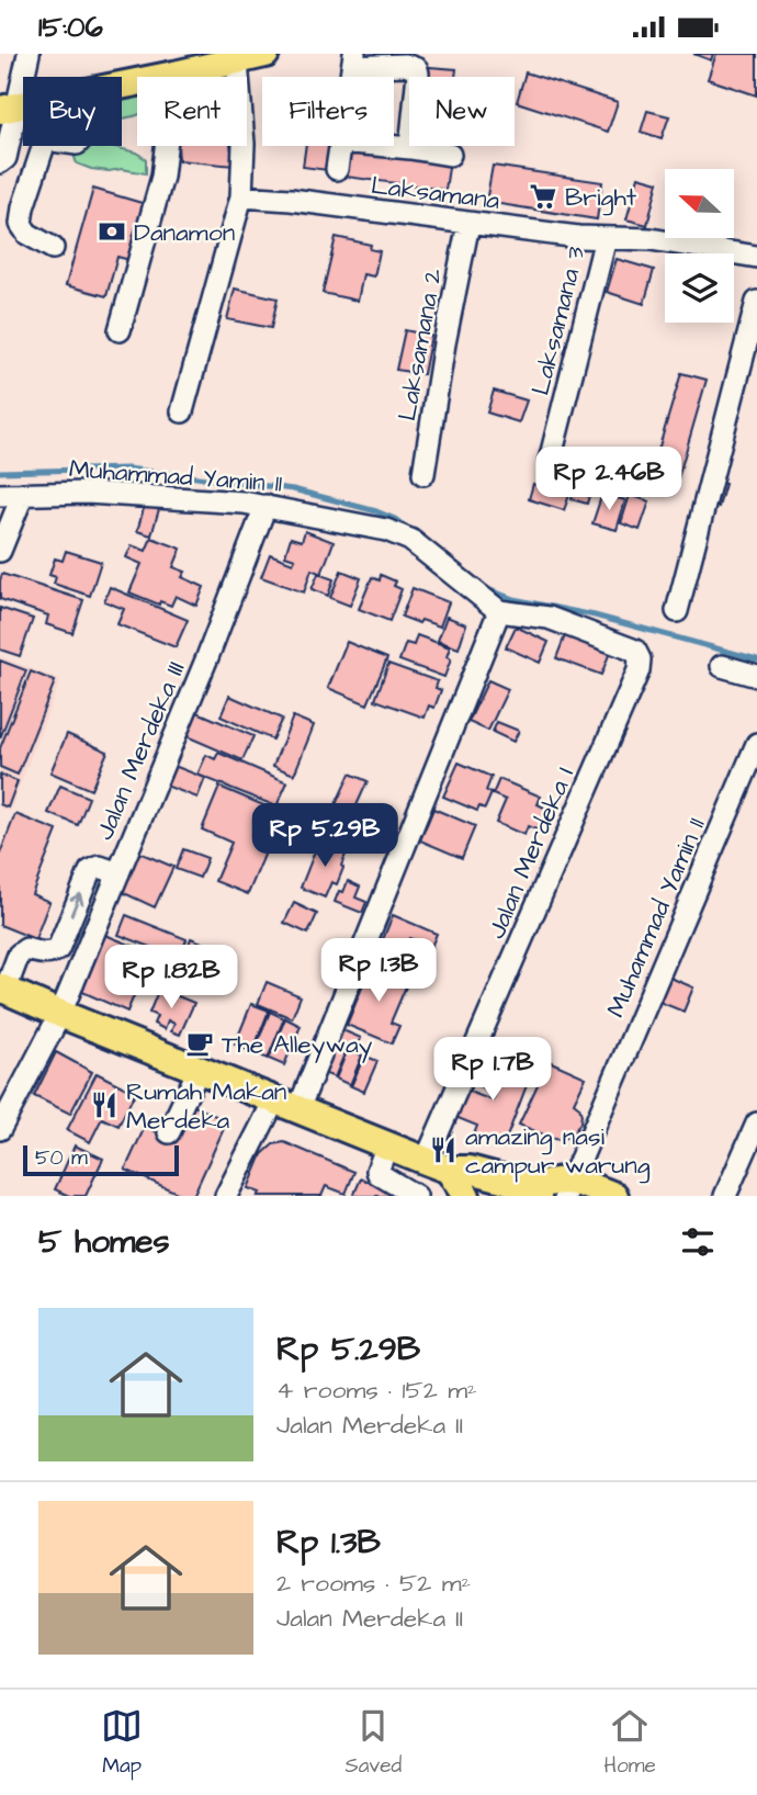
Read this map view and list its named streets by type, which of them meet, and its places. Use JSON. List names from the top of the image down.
{
  "streets": {
    "street": [
      "Laksamana",
      "Laksamana 3",
      "Laksamana 2",
      "Muhammad Yamin 11",
      "Jalan Merdeka III",
      "Jalan Merdeka I"
    ]
  },
  "crossings": [
    ["Laksamana", "Laksamana 3"],
    ["Laksamana", "Laksamana 2"],
    ["Muhammad Yamin 11", "Jalan Merdeka III"],
    ["Muhammad Yamin 11", "Jalan Merdeka I"]
  ],
  "places": {
    "supermarket": ["Bright"],
    "bank": ["Danamon"],
    "cafe": ["The Alleyway"],
    "restaurant": ["Rumah Makan Merdeka", "amazing nasi campur warung"]
  },
  "scale_bar": "50 m",
  "north": "left",
  "page": {
    "status": "15:06",
    "chip": [
      "Buy",
      "Rent",
      "Filters",
      "New"
    ],
    "price": [
      "Rp 2.46B",
      "Rp 5.29B",
      "Rp 1.3B",
      "Rp 1.82B",
      "Rp 1.7B"
    ],
    "scale": "50 m",
    "heading": "5 homes",
    "list": [
      {
        "name": "Rp 5.29B",
        "note": "4 rooms · 152 m² · Jalan Merdeka II"
      },
      {
        "name": "Rp 1.3B",
        "note": "2 rooms · 52 m² · Jalan Merdeka II"
      }
    ],
    "tabs": ["Map", "Saved", "Home"]
  }
}
